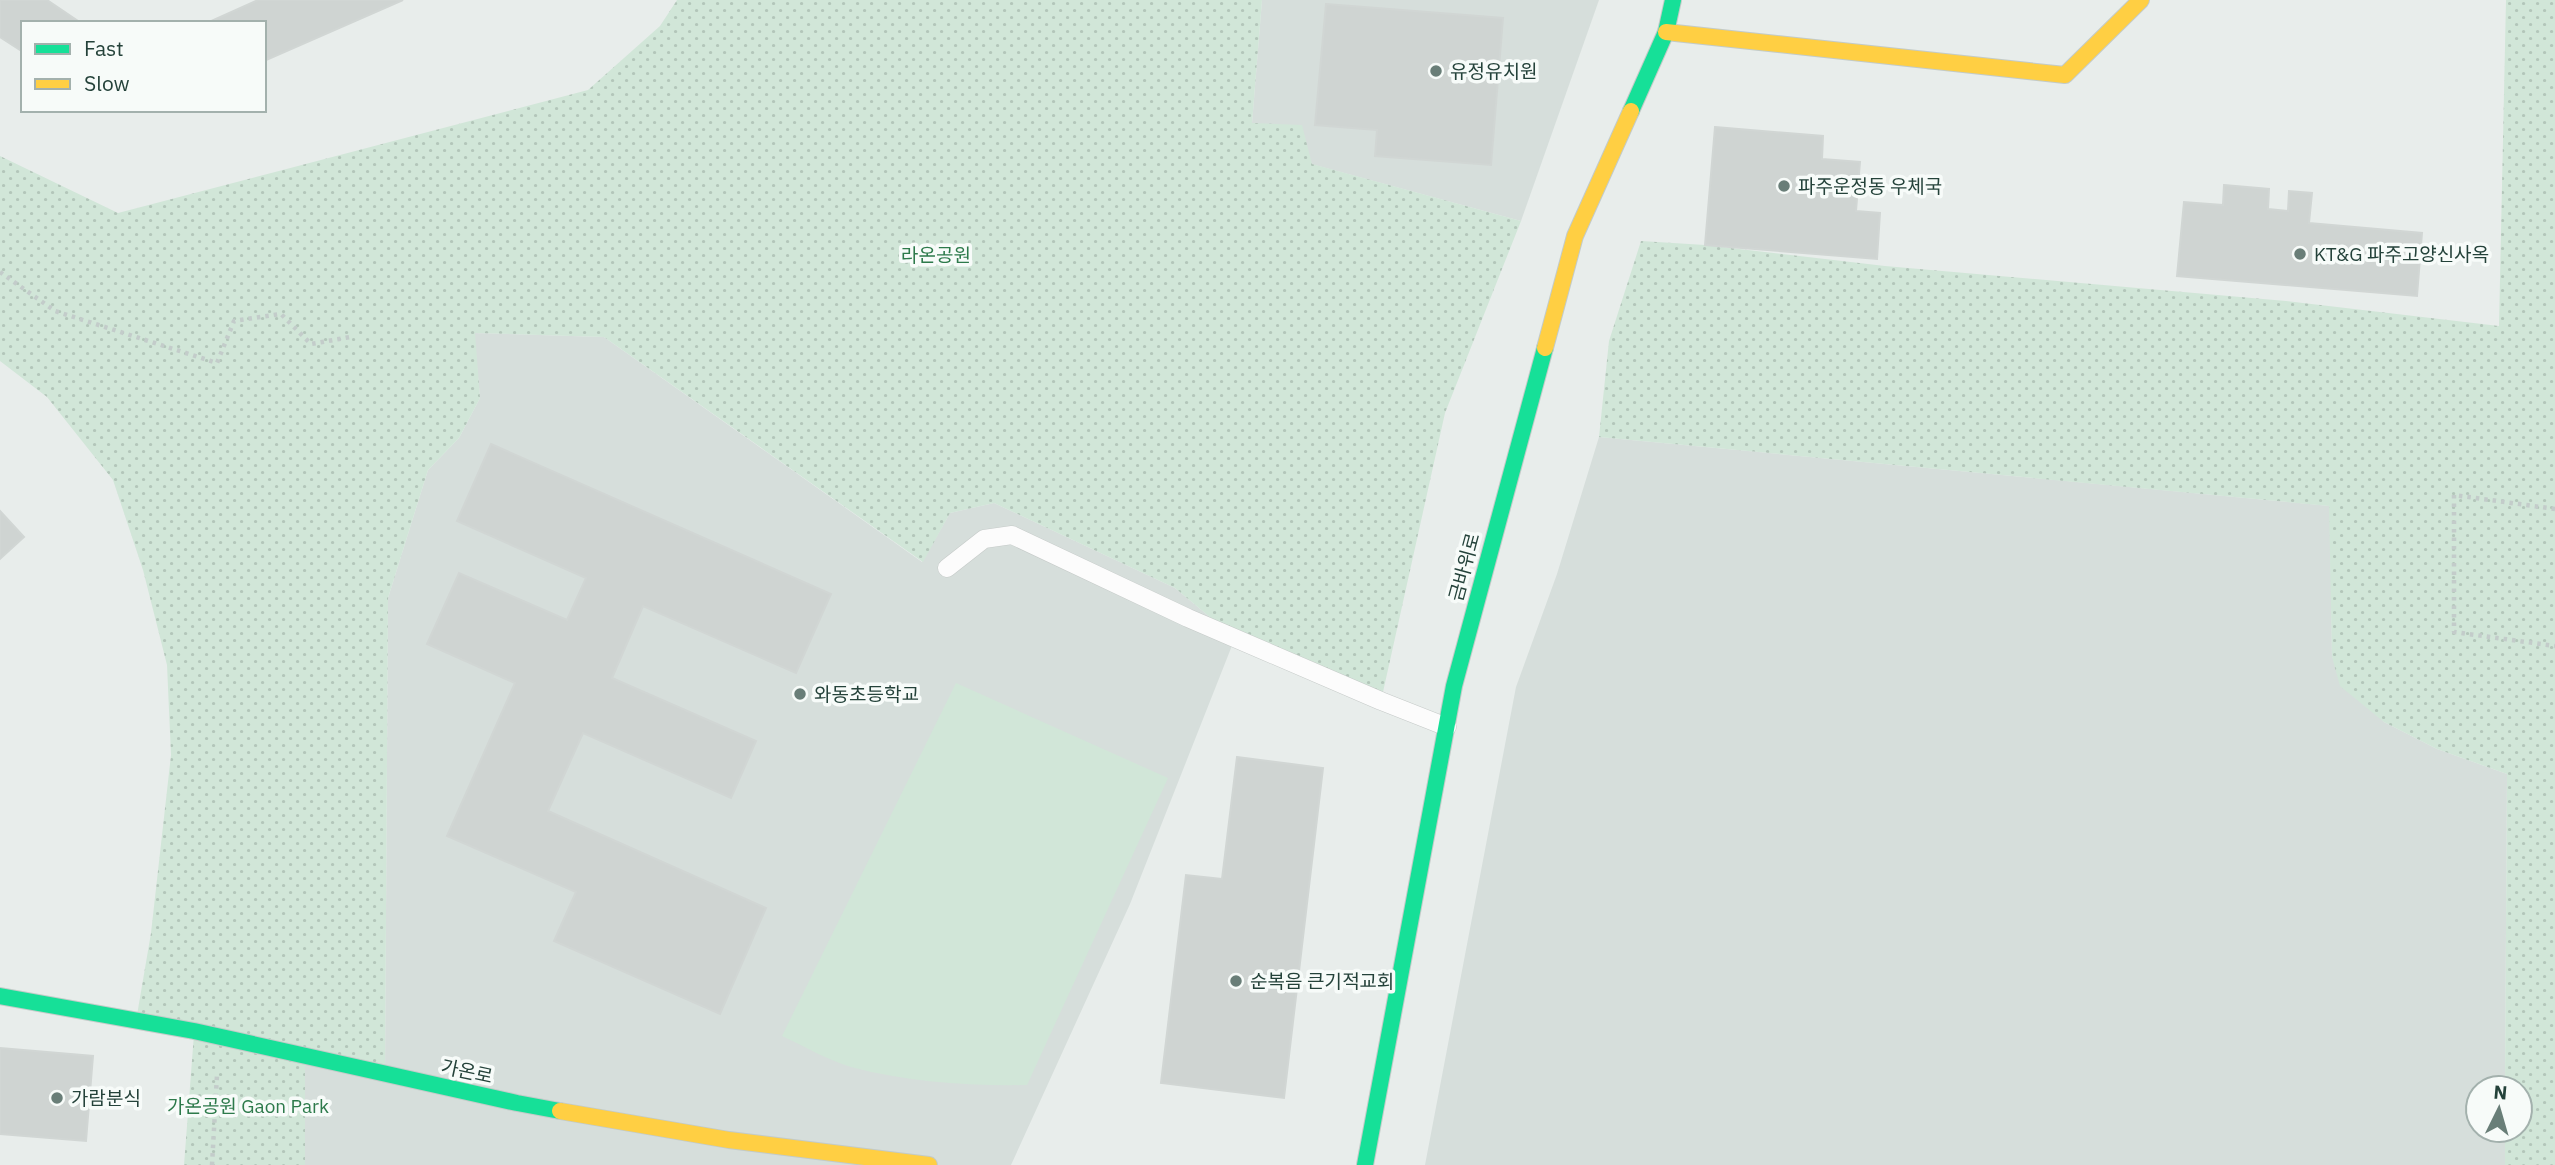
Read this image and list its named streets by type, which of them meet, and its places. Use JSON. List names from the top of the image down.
{
  "streets": {
    "street": ["금바위로", "가온로"]
  },
  "parks": ["라온공원", "가온공원 Gaon Park"],
  "places": [
    "유정유치원",
    "파주운정동 우체국",
    "KT&G 파주고양신사옥",
    "와동초등학교",
    "순복음 큰기적교회",
    "가람분식"
  ],
  "legend": ["Fast", "Slow"],
  "north": "top"
}
